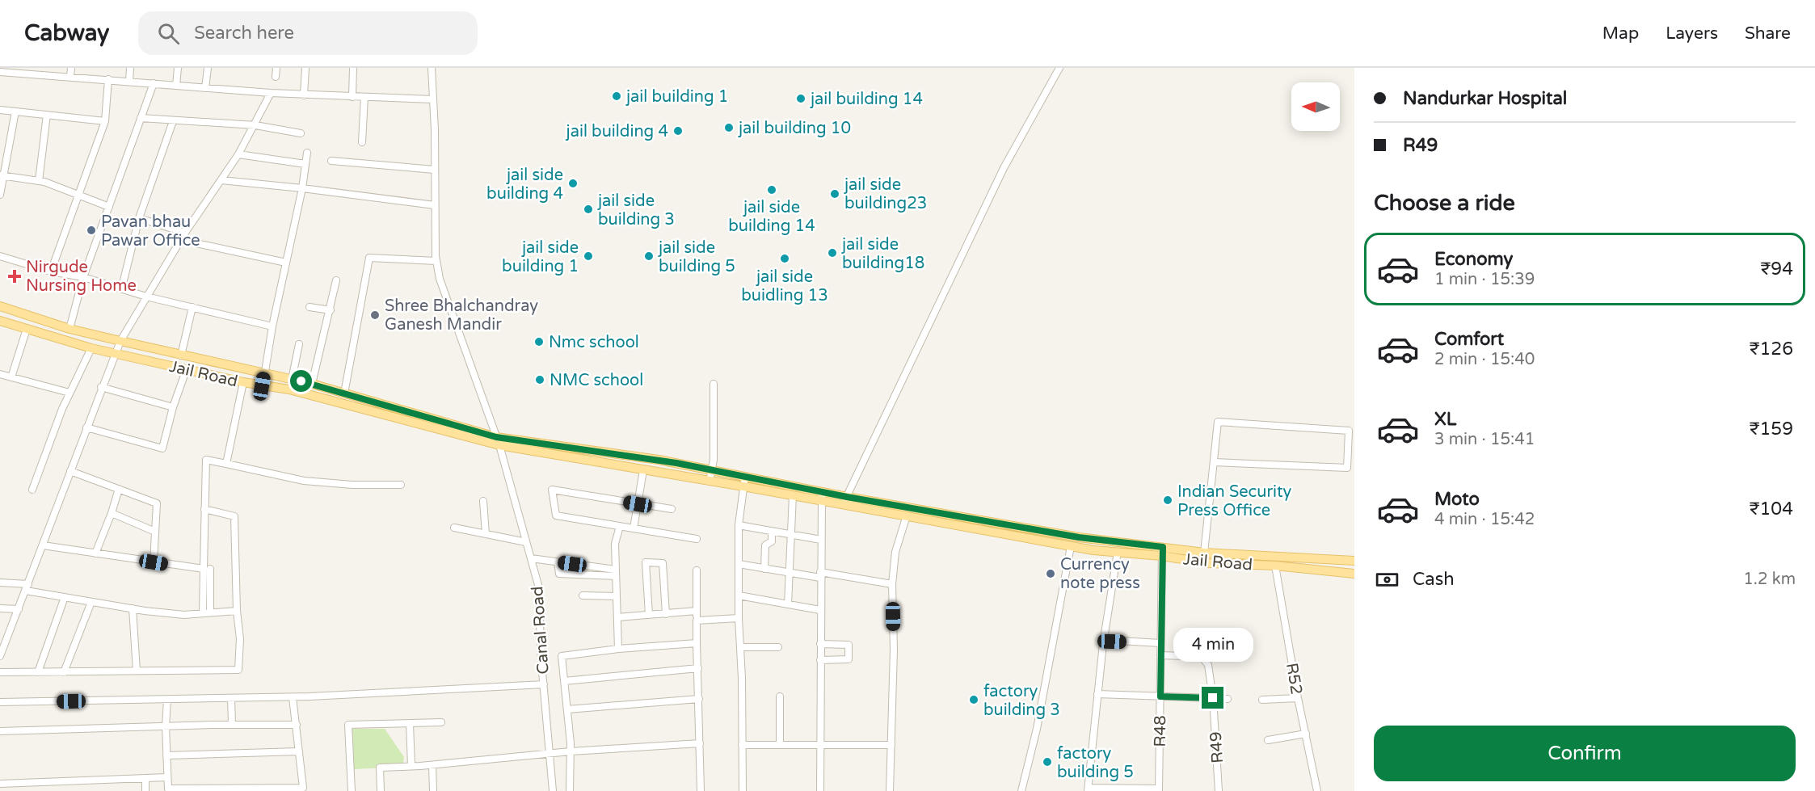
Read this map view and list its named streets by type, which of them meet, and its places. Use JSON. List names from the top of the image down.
{
  "streets": {
    "main road": ["Jail Road"],
    "street": [
      "Canal Road",
      "R52",
      "R48",
      "R49"
    ]
  },
  "crossings": [
    ["Jail Road", "Canal Road"],
    ["Jail Road", "R52"],
    ["Jail Road", "R48"]
  ],
  "places": {
    "other": [
      "jail building 1",
      "jail building 14",
      "jail building 10",
      "jail building 4",
      "jail side building 4",
      "jail side building 14",
      "jail side building23",
      "jail side building 3",
      "Pavan bhau Pawar Office",
      "jail side building18",
      "jail side building 1",
      "jail side building 5",
      "jail side buidling 13",
      "Shree Bhalchandray Ganesh Mandir",
      "Nmc school",
      "NMC school",
      "Indian Security Press Office",
      "Currency note press",
      "factory building 3",
      "factory building 5"
    ],
    "health": ["Nirgude Nursing Home"]
  },
  "north": "left",
  "page": {
    "header": "Cabway",
    "search": "Search here",
    "nav": ["Map", "Layers", "Share"],
    "banner": ["Nandurkar Hospital", "R49"],
    "heading": "Choose a ride",
    "list": [
      {
        "name": "Economy",
        "note": "1 min · 15:39",
        "value": "₹94"
      },
      {
        "name": "Comfort",
        "note": "2 min · 15:40",
        "value": "₹126"
      },
      {
        "name": "XL",
        "note": "3 min · 15:41",
        "value": "₹159"
      },
      {
        "name": "Moto",
        "note": "4 min · 15:42",
        "value": "₹104"
      }
    ],
    "pay": ["Cash", "1.2 km"],
    "bubble": "4 min",
    "buttons": "Confirm"
  }
}
